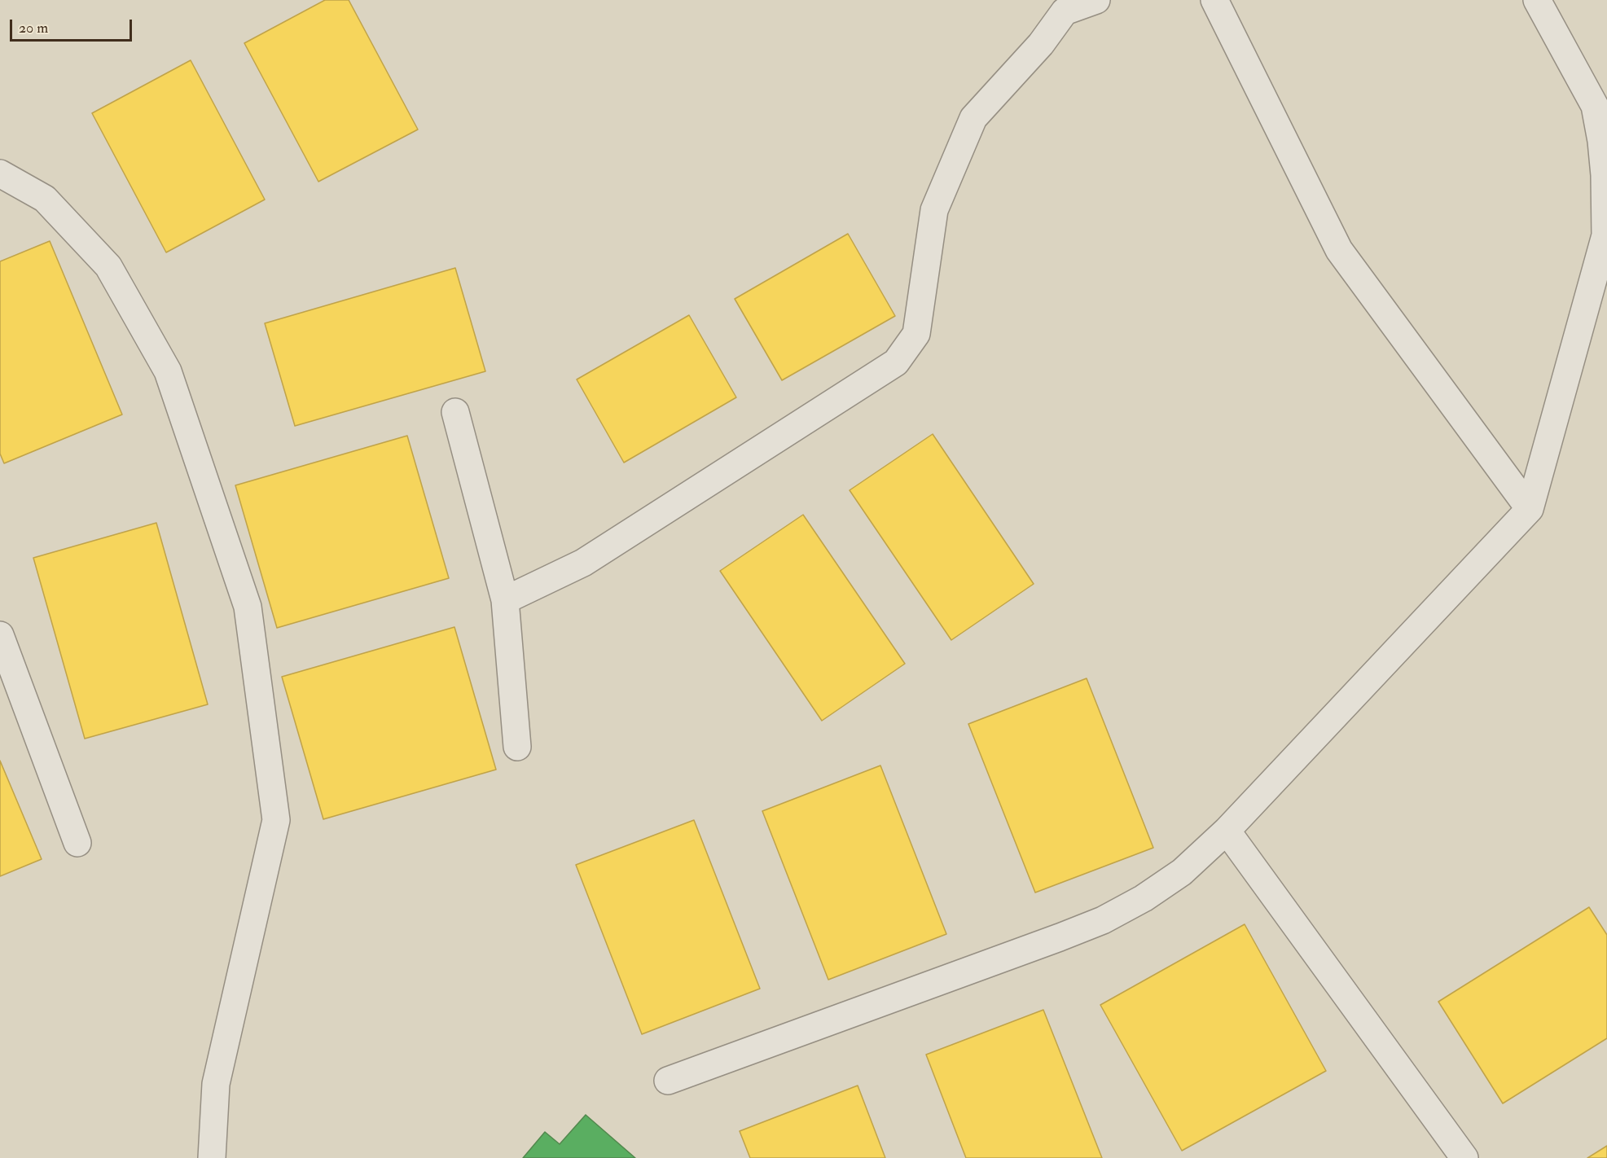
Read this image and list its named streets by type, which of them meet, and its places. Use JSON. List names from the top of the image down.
{
  "scale_bar": "20 m"
}
